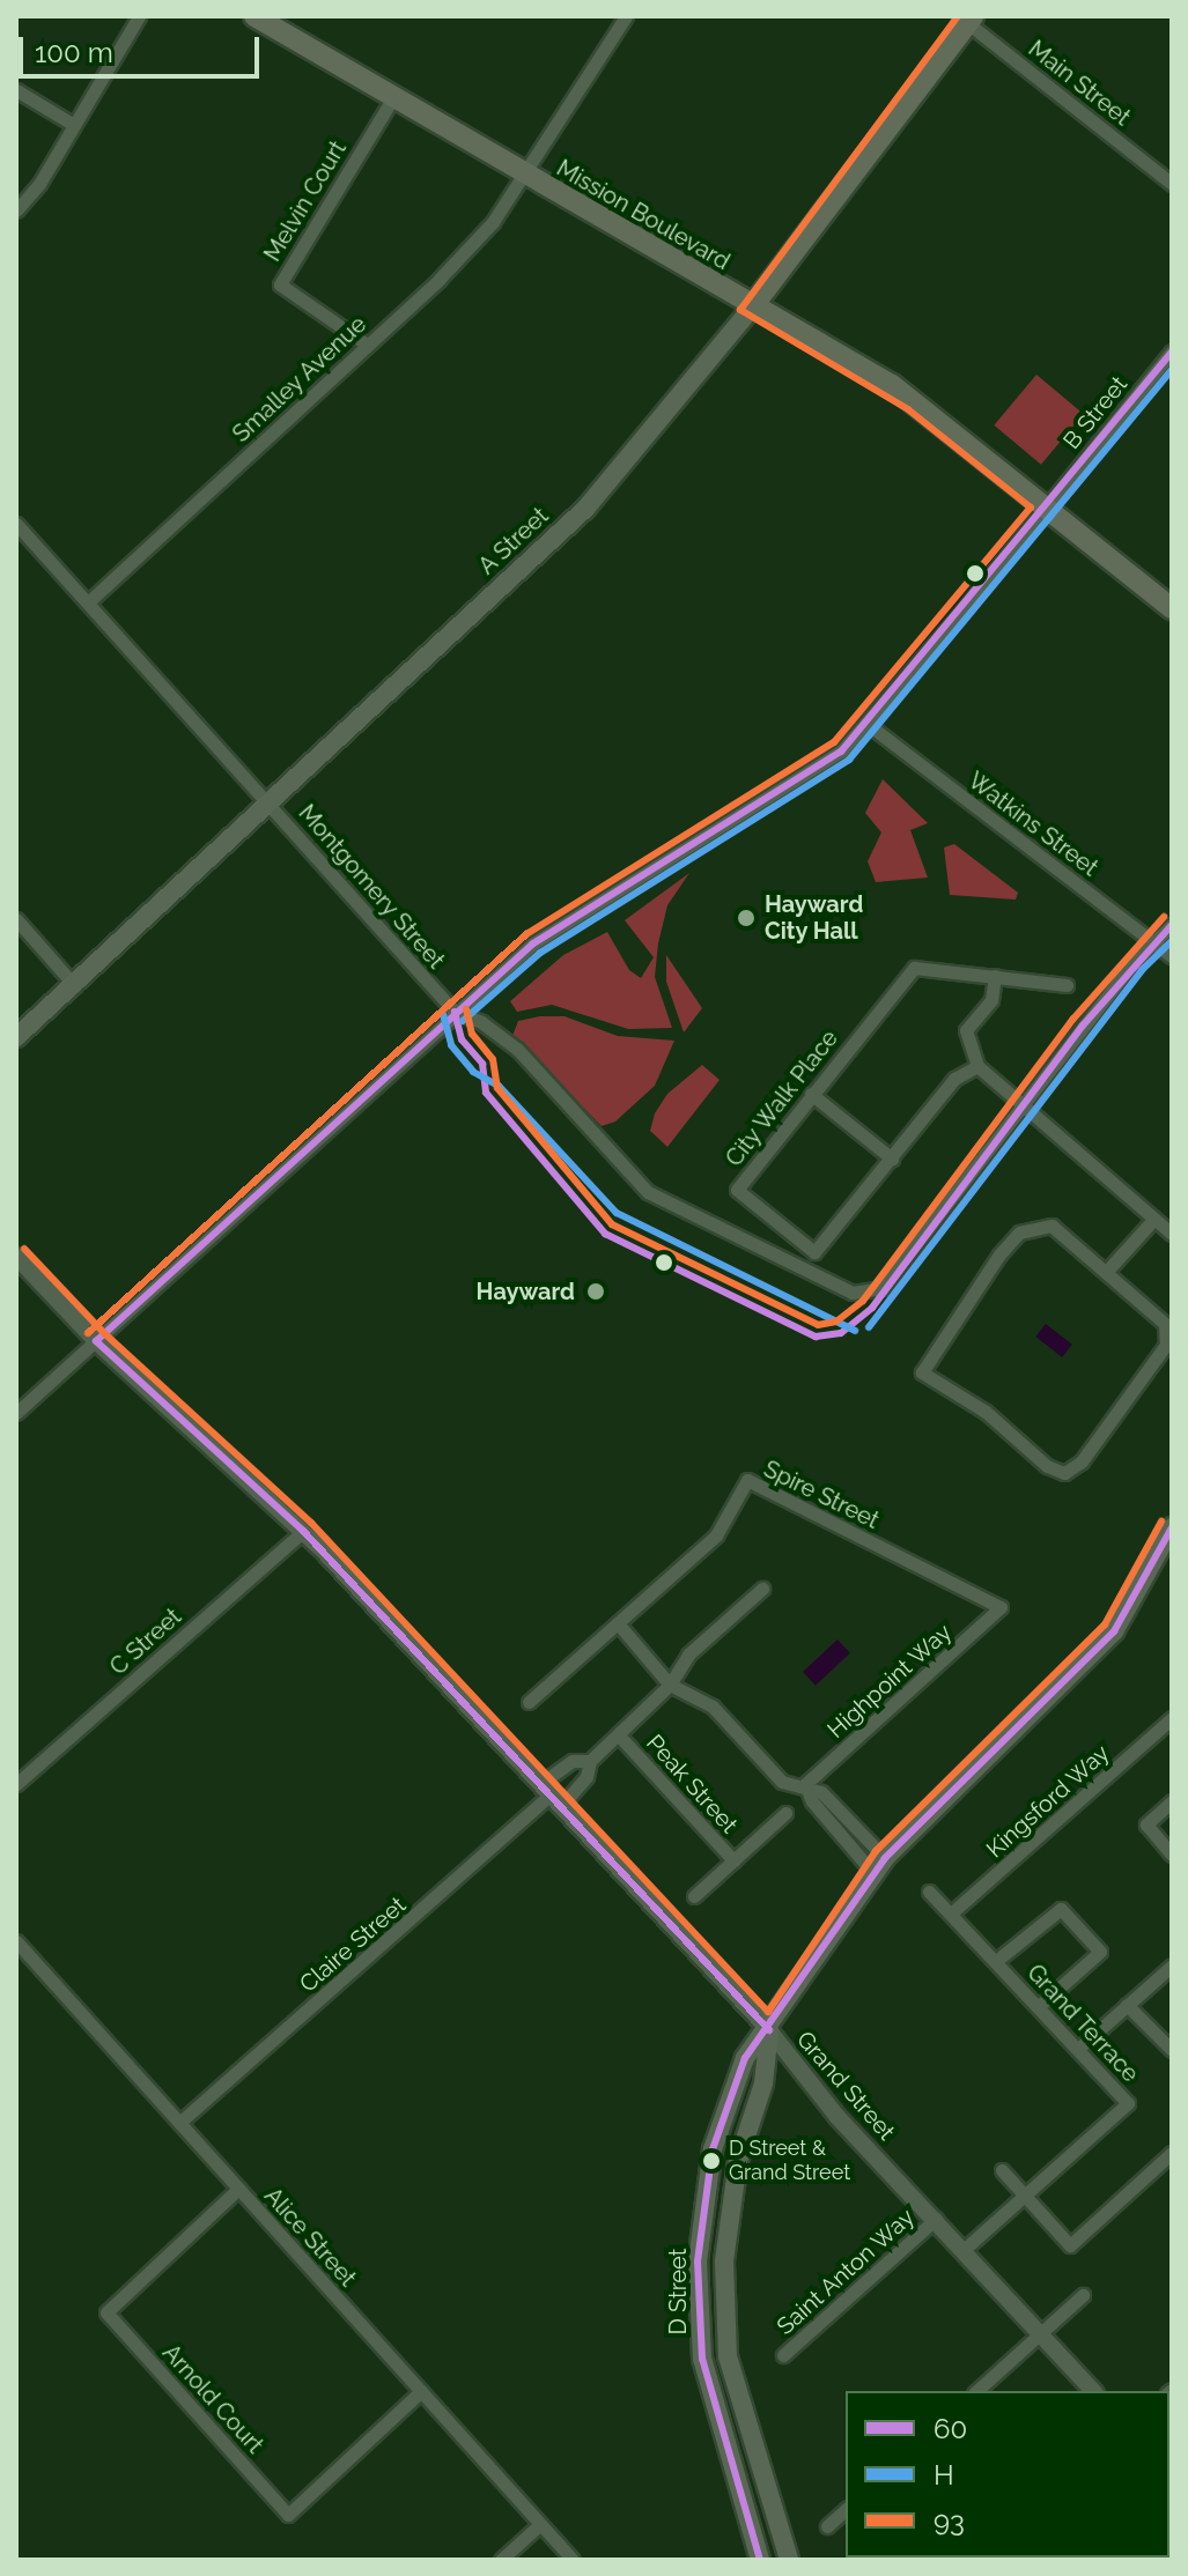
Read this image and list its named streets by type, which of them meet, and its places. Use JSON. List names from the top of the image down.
{
  "streets": {
    "main road": ["Mission Boulevard", "A Street", "D Street"],
    "street": [
      "Main Street",
      "Melvin Court",
      "Smalley Avenue",
      "B Street",
      "Watkins Street",
      "Montgomery Street",
      "City Walk Place",
      "Spire Street",
      "C Street",
      "Highpoint Way",
      "Peak Street",
      "Kingsford Way",
      "Claire Street",
      "Grand Terrace",
      "Grand Street",
      "Alice Street",
      "Saint Anton Way",
      "Arnold Court"
    ]
  },
  "crossings": [
    ["Main Street", "A Street"],
    ["Melvin Court", "Mission Boulevard"],
    ["Melvin Court", "Smalley Avenue"],
    ["Mission Boulevard", "Smalley Avenue"],
    ["Mission Boulevard", "B Street"],
    ["Mission Boulevard", "A Street"],
    ["Smalley Avenue", "Montgomery Street"],
    ["B Street", "Watkins Street"],
    ["B Street", "Montgomery Street"],
    ["B Street", "Grand Street"],
    ["A Street", "Montgomery Street"],
    ["Spire Street", "Highpoint Way"],
    ["C Street", "Grand Street"],
    ["Kingsford Way", "Grand Terrace"],
    ["Claire Street", "Grand Street"],
    ["Claire Street", "Alice Street"],
    ["Grand Terrace", "Grand Street"],
    ["Grand Street", "Saint Anton Way"],
    ["Grand Street", "D Street"],
    ["Alice Street", "Arnold Court"]
  ],
  "places": ["Hayward City Hall", "Hayward", "D Street & Grand Street"],
  "lines": ["transit line 93", "transit line 60", "transit line H"],
  "legend": ["60", "H", "93"],
  "scale_bar": "100 m"
}
